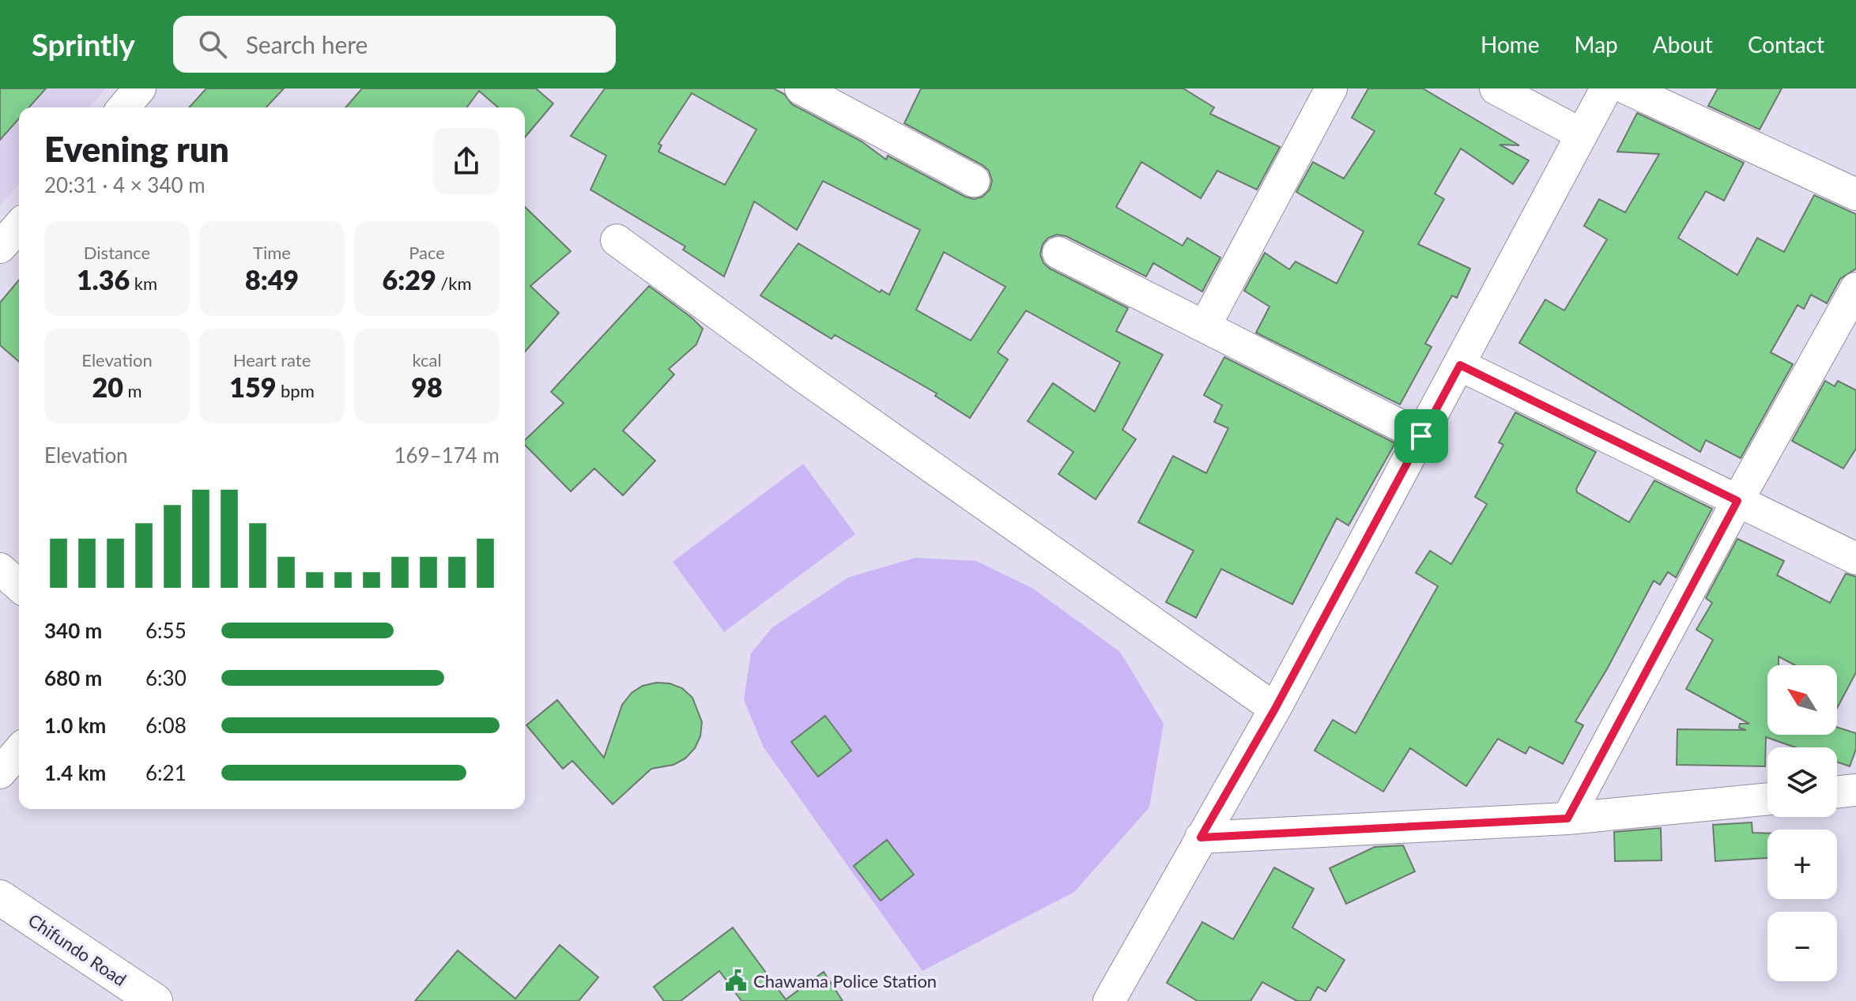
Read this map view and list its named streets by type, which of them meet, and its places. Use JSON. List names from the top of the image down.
{
  "streets": {
    "street": ["Chifundo Road"]
  },
  "places": {
    "public building": ["Chawama Police Station"]
  },
  "north": "top left",
  "page": {
    "header": "Sprintly",
    "search": "Search here",
    "nav": [
      "Home",
      "Map",
      "About",
      "Contact"
    ],
    "heading": ["Evening run", "20:31 · 4 × 340 m"],
    "stats": [
      ["Distance", "1.36 km"],
      ["Time", "8:49"],
      ["Pace", "6:29 /km"],
      ["Elevation", "20 m"],
      ["Heart rate", "159 bpm"],
      ["kcal", "98"]
    ],
    "chart": ["Elevation", "169–174 m"],
    "list": [
      {
        "name": "340 m",
        "note": "6:55"
      },
      {
        "name": "680 m",
        "note": "6:30"
      },
      {
        "name": "1.0 km",
        "note": "6:08"
      },
      {
        "name": "1.4 km",
        "note": "6:21"
      }
    ],
    "map_buttons": ["+", "−"]
  }
}
